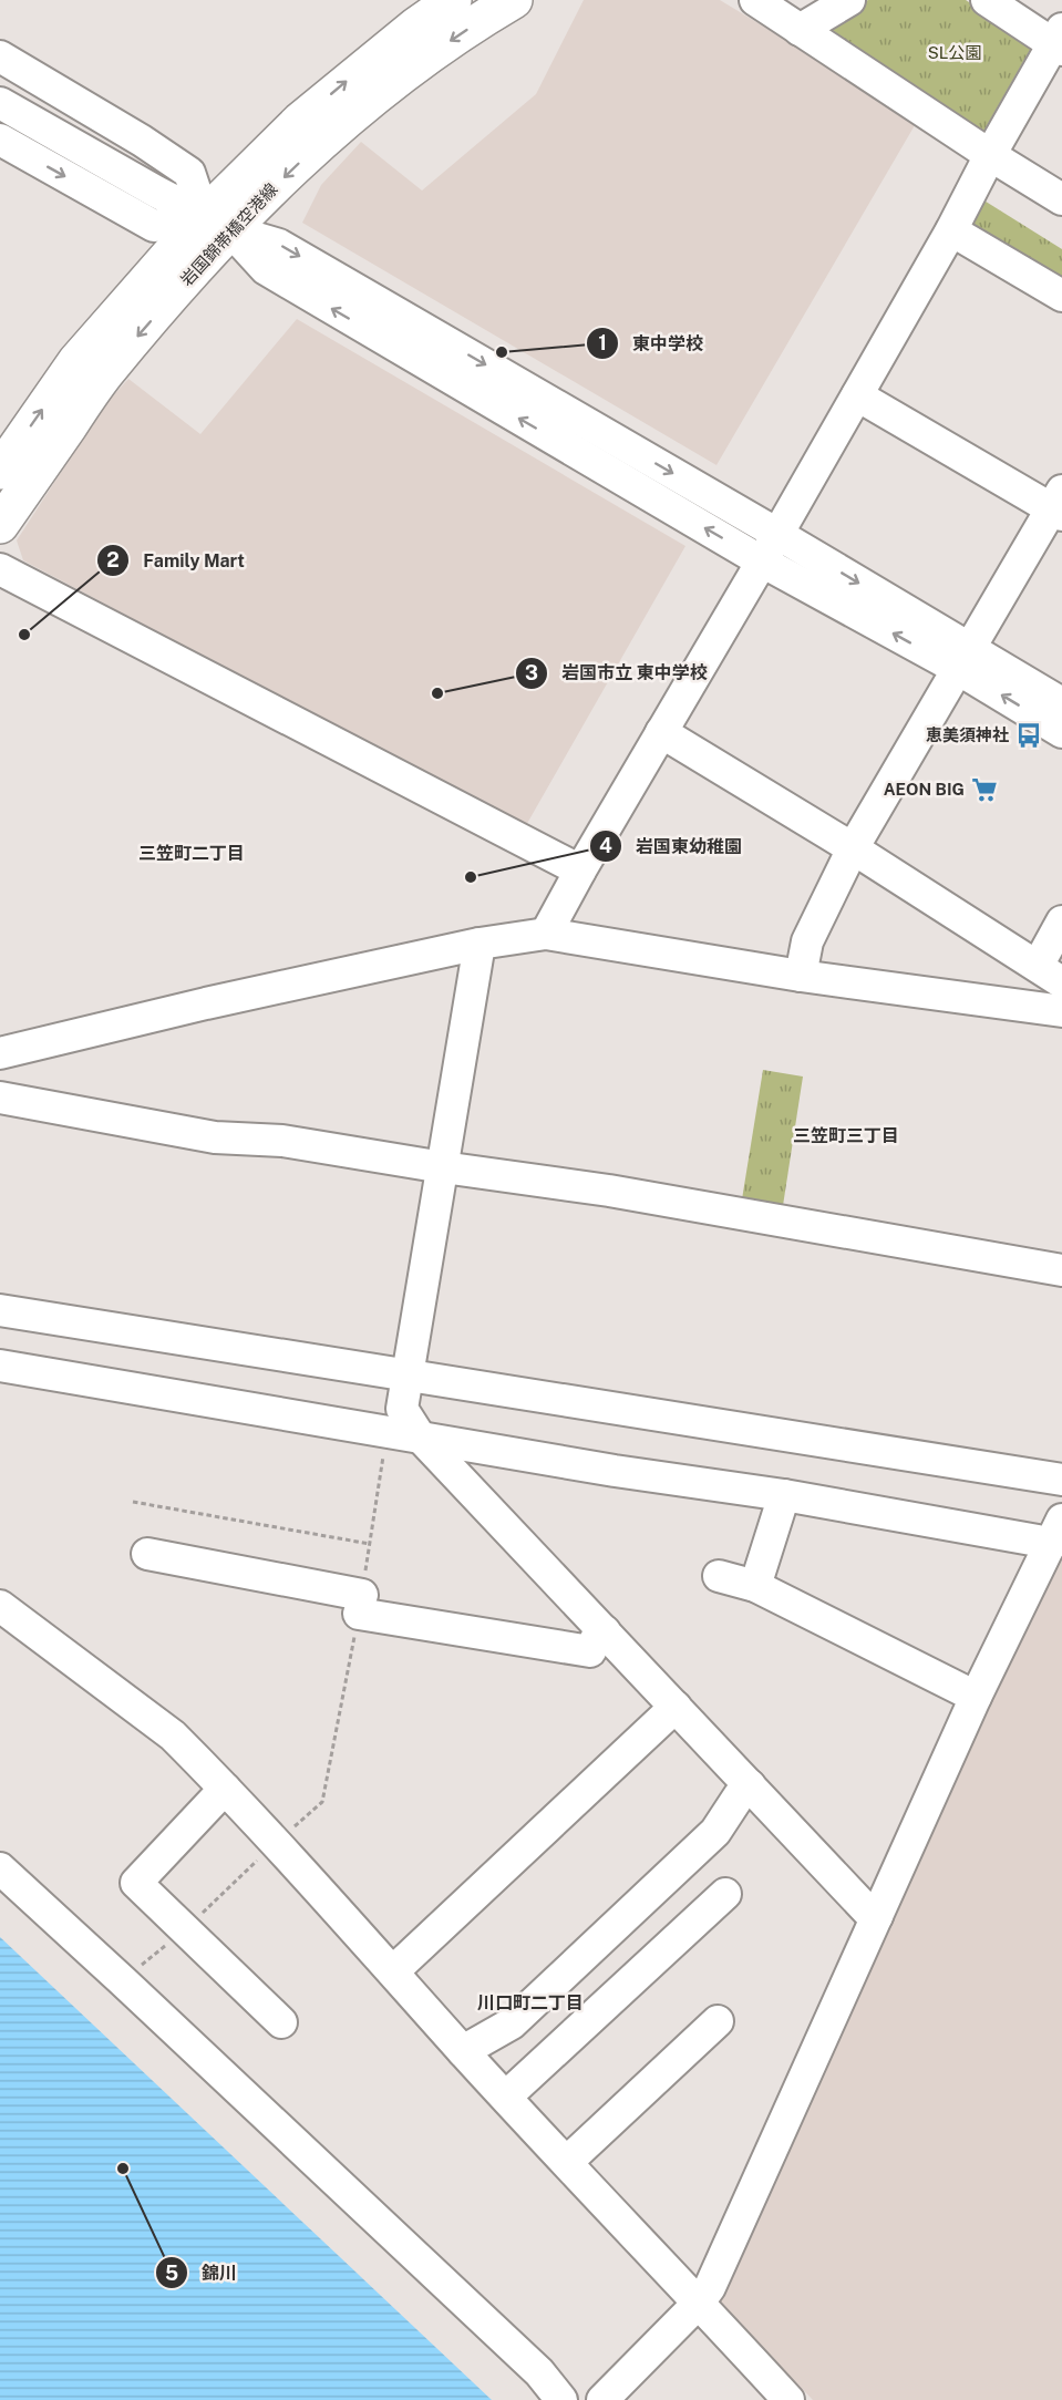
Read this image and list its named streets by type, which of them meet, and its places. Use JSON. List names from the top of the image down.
{
  "streets": {
    "main road": ["岩国錦帯橋空港線"]
  },
  "districts": ["三笠町二丁目", "三笠町三丁目", "川口町二丁目"],
  "parks": ["SL公園"],
  "places": {
    "other": [
      "東中学校",
      "Family Mart",
      "岩国市立 東中学校",
      "岩国東幼稚園",
      "錦川"
    ],
    "bus stop": ["恵美須神社"],
    "supermarket": ["AEON BIG"]
  }
}
